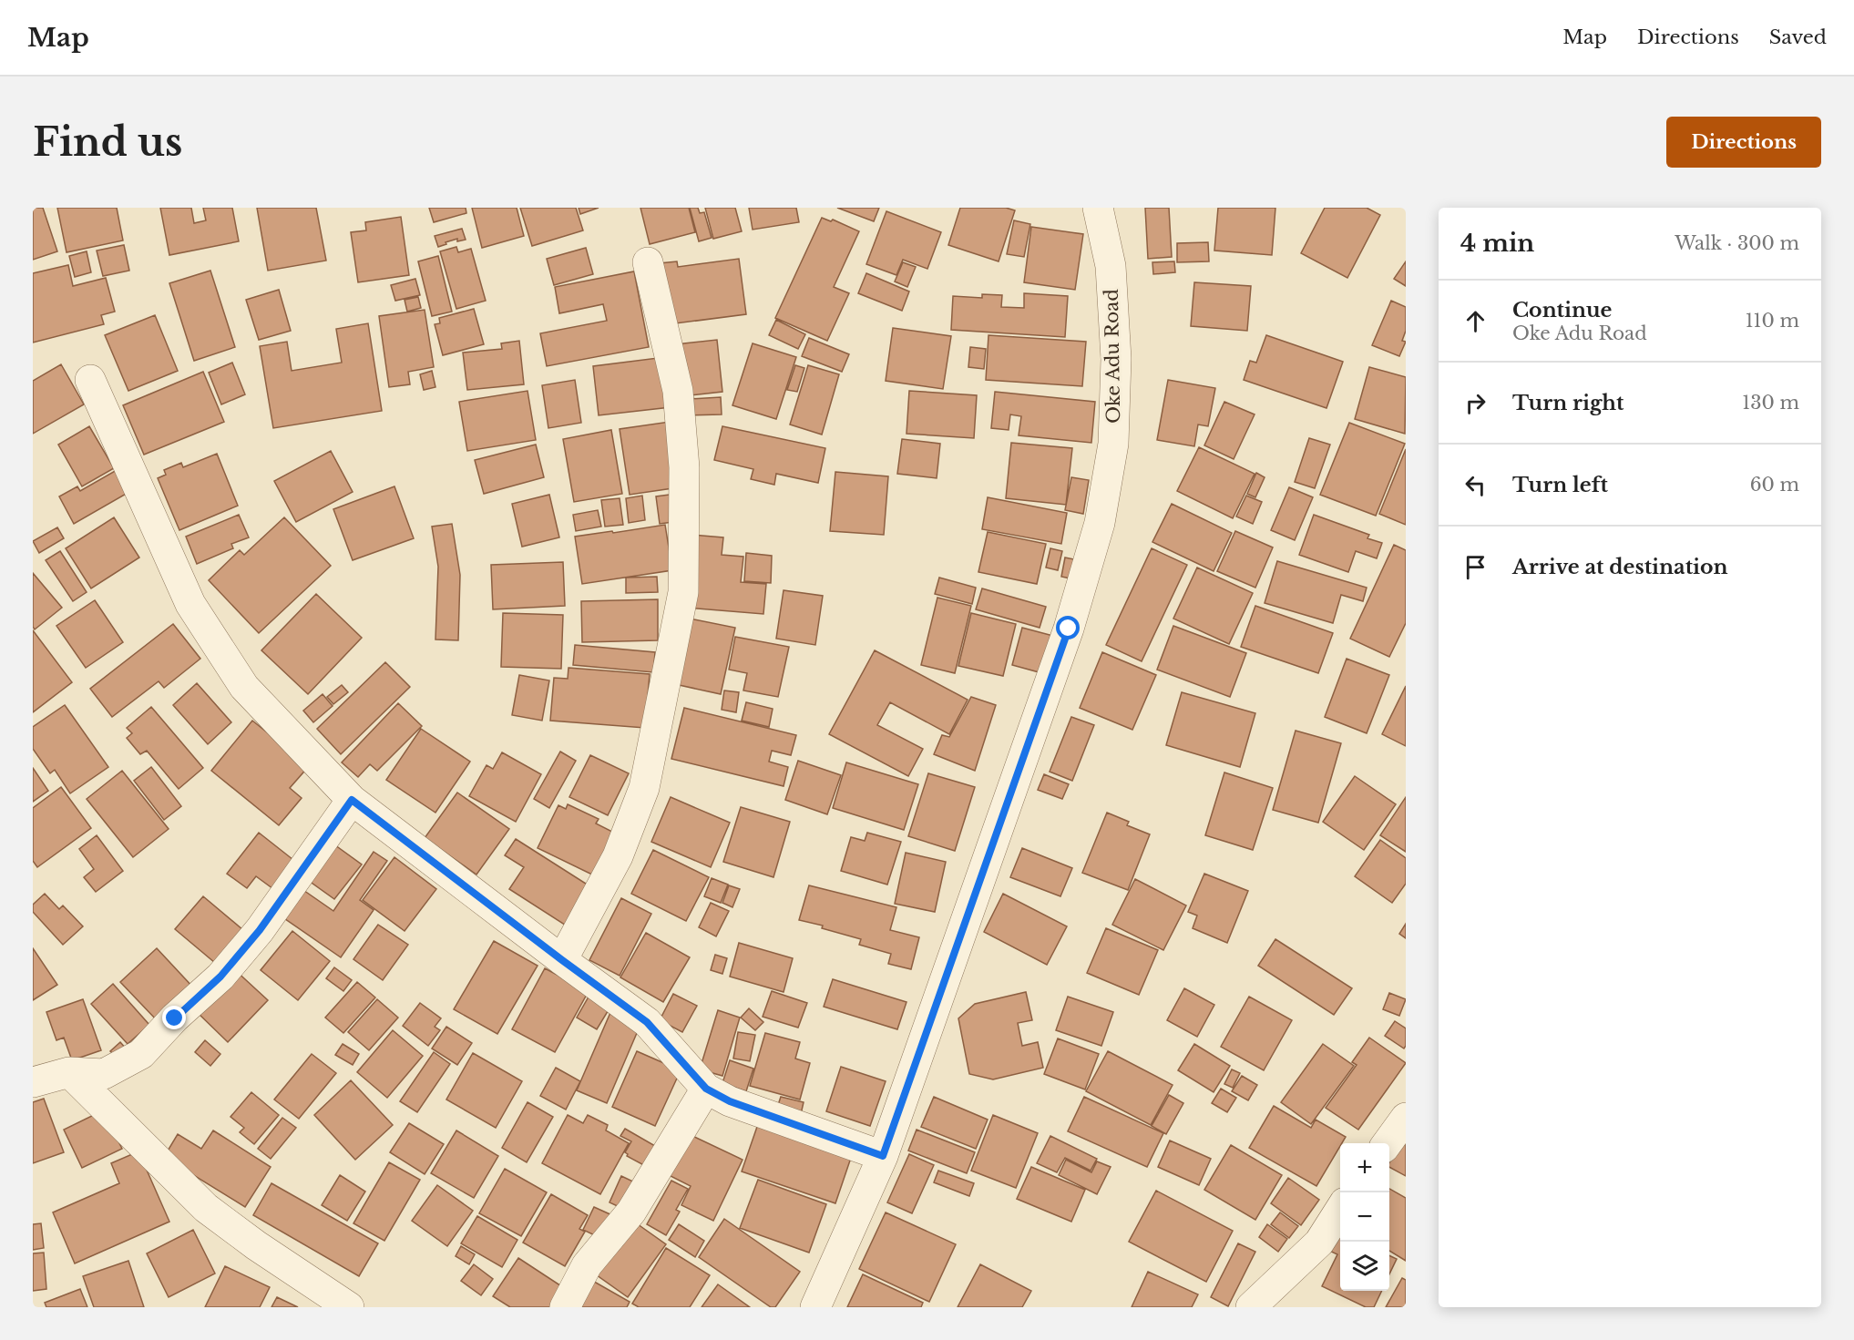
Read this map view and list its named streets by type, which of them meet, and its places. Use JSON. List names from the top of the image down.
{
  "streets": {
    "street": ["Oke Adu Road"]
  },
  "page": {
    "header": "Map",
    "nav": ["Map", "Directions", "Saved"],
    "buttons": "Directions",
    "title": "Find us",
    "heading": ["4 min", "Walk · 300 m"],
    "list": [
      ["Continue", "Oke Adu Road", "110 m"],
      ["Turn right", "130 m"],
      ["Turn left", "60 m"],
      "Arrive at destination"
    ],
    "map_buttons": ["+", "−"]
  }
}
